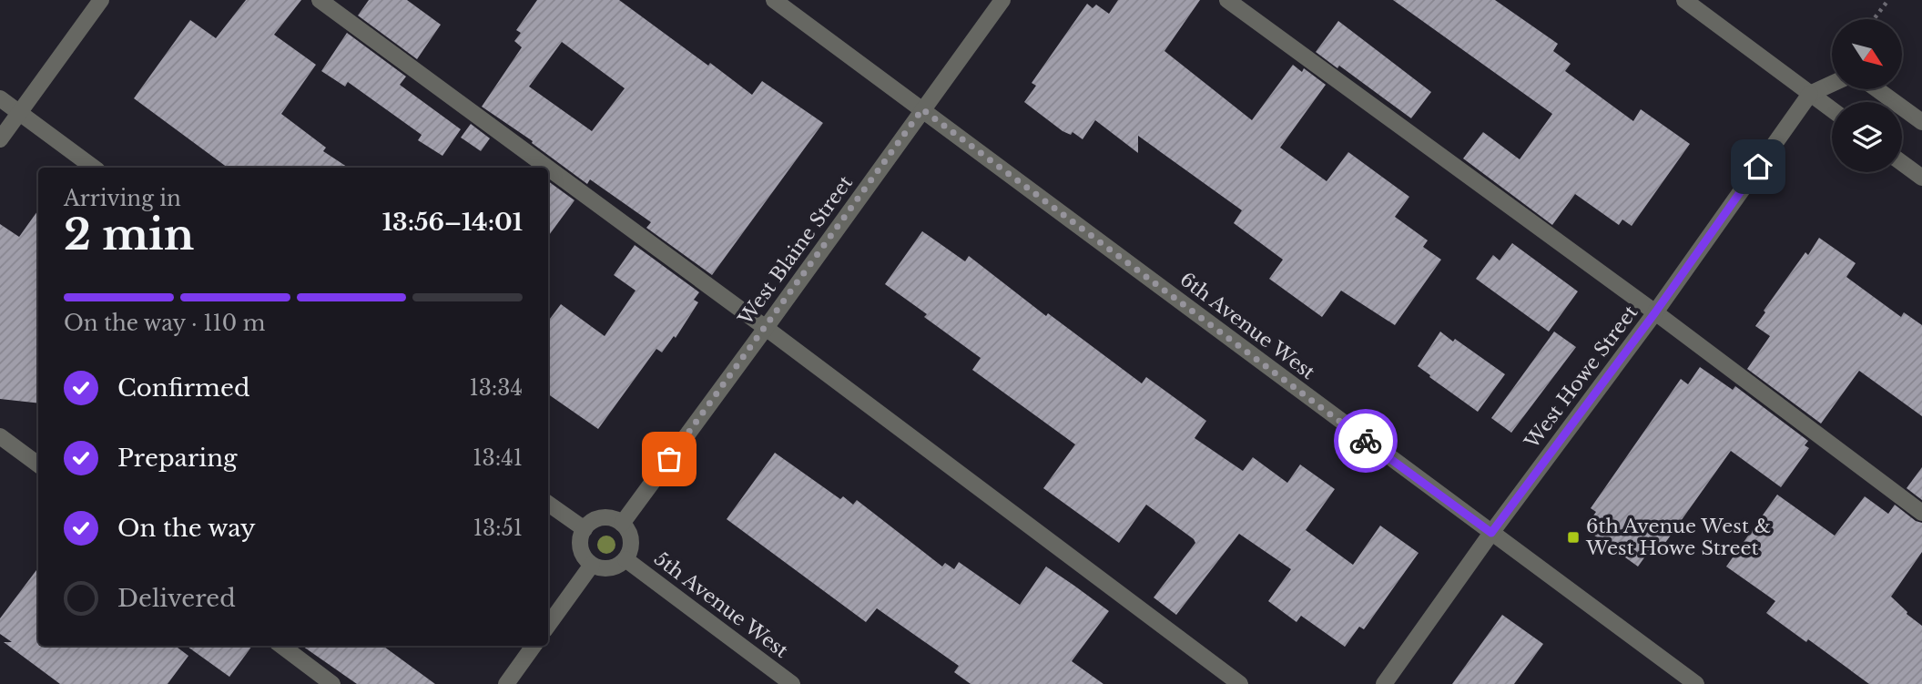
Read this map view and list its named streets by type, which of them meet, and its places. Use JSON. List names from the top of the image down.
{
  "streets": {
    "street": [
      "West Blaine Street",
      "6th Avenue West",
      "West Howe Street",
      "5th Avenue West"
    ]
  },
  "crossings": [
    ["West Blaine Street", "6th Avenue West"],
    ["West Blaine Street", "5th Avenue West"],
    ["6th Avenue West", "West Howe Street"]
  ],
  "places": {
    "transit": ["6th Avenue West & West Howe Street"]
  },
  "north": "bottom right",
  "page": {
    "heading": ["2 min", "Arriving in", "13:56–14:01"],
    "bar": "On the way · 110 m",
    "list": [
      ["Confirmed", "13:34"],
      ["Preparing", "13:41"],
      ["On the way", "13:51"],
      "Delivered"
    ]
  }
}
